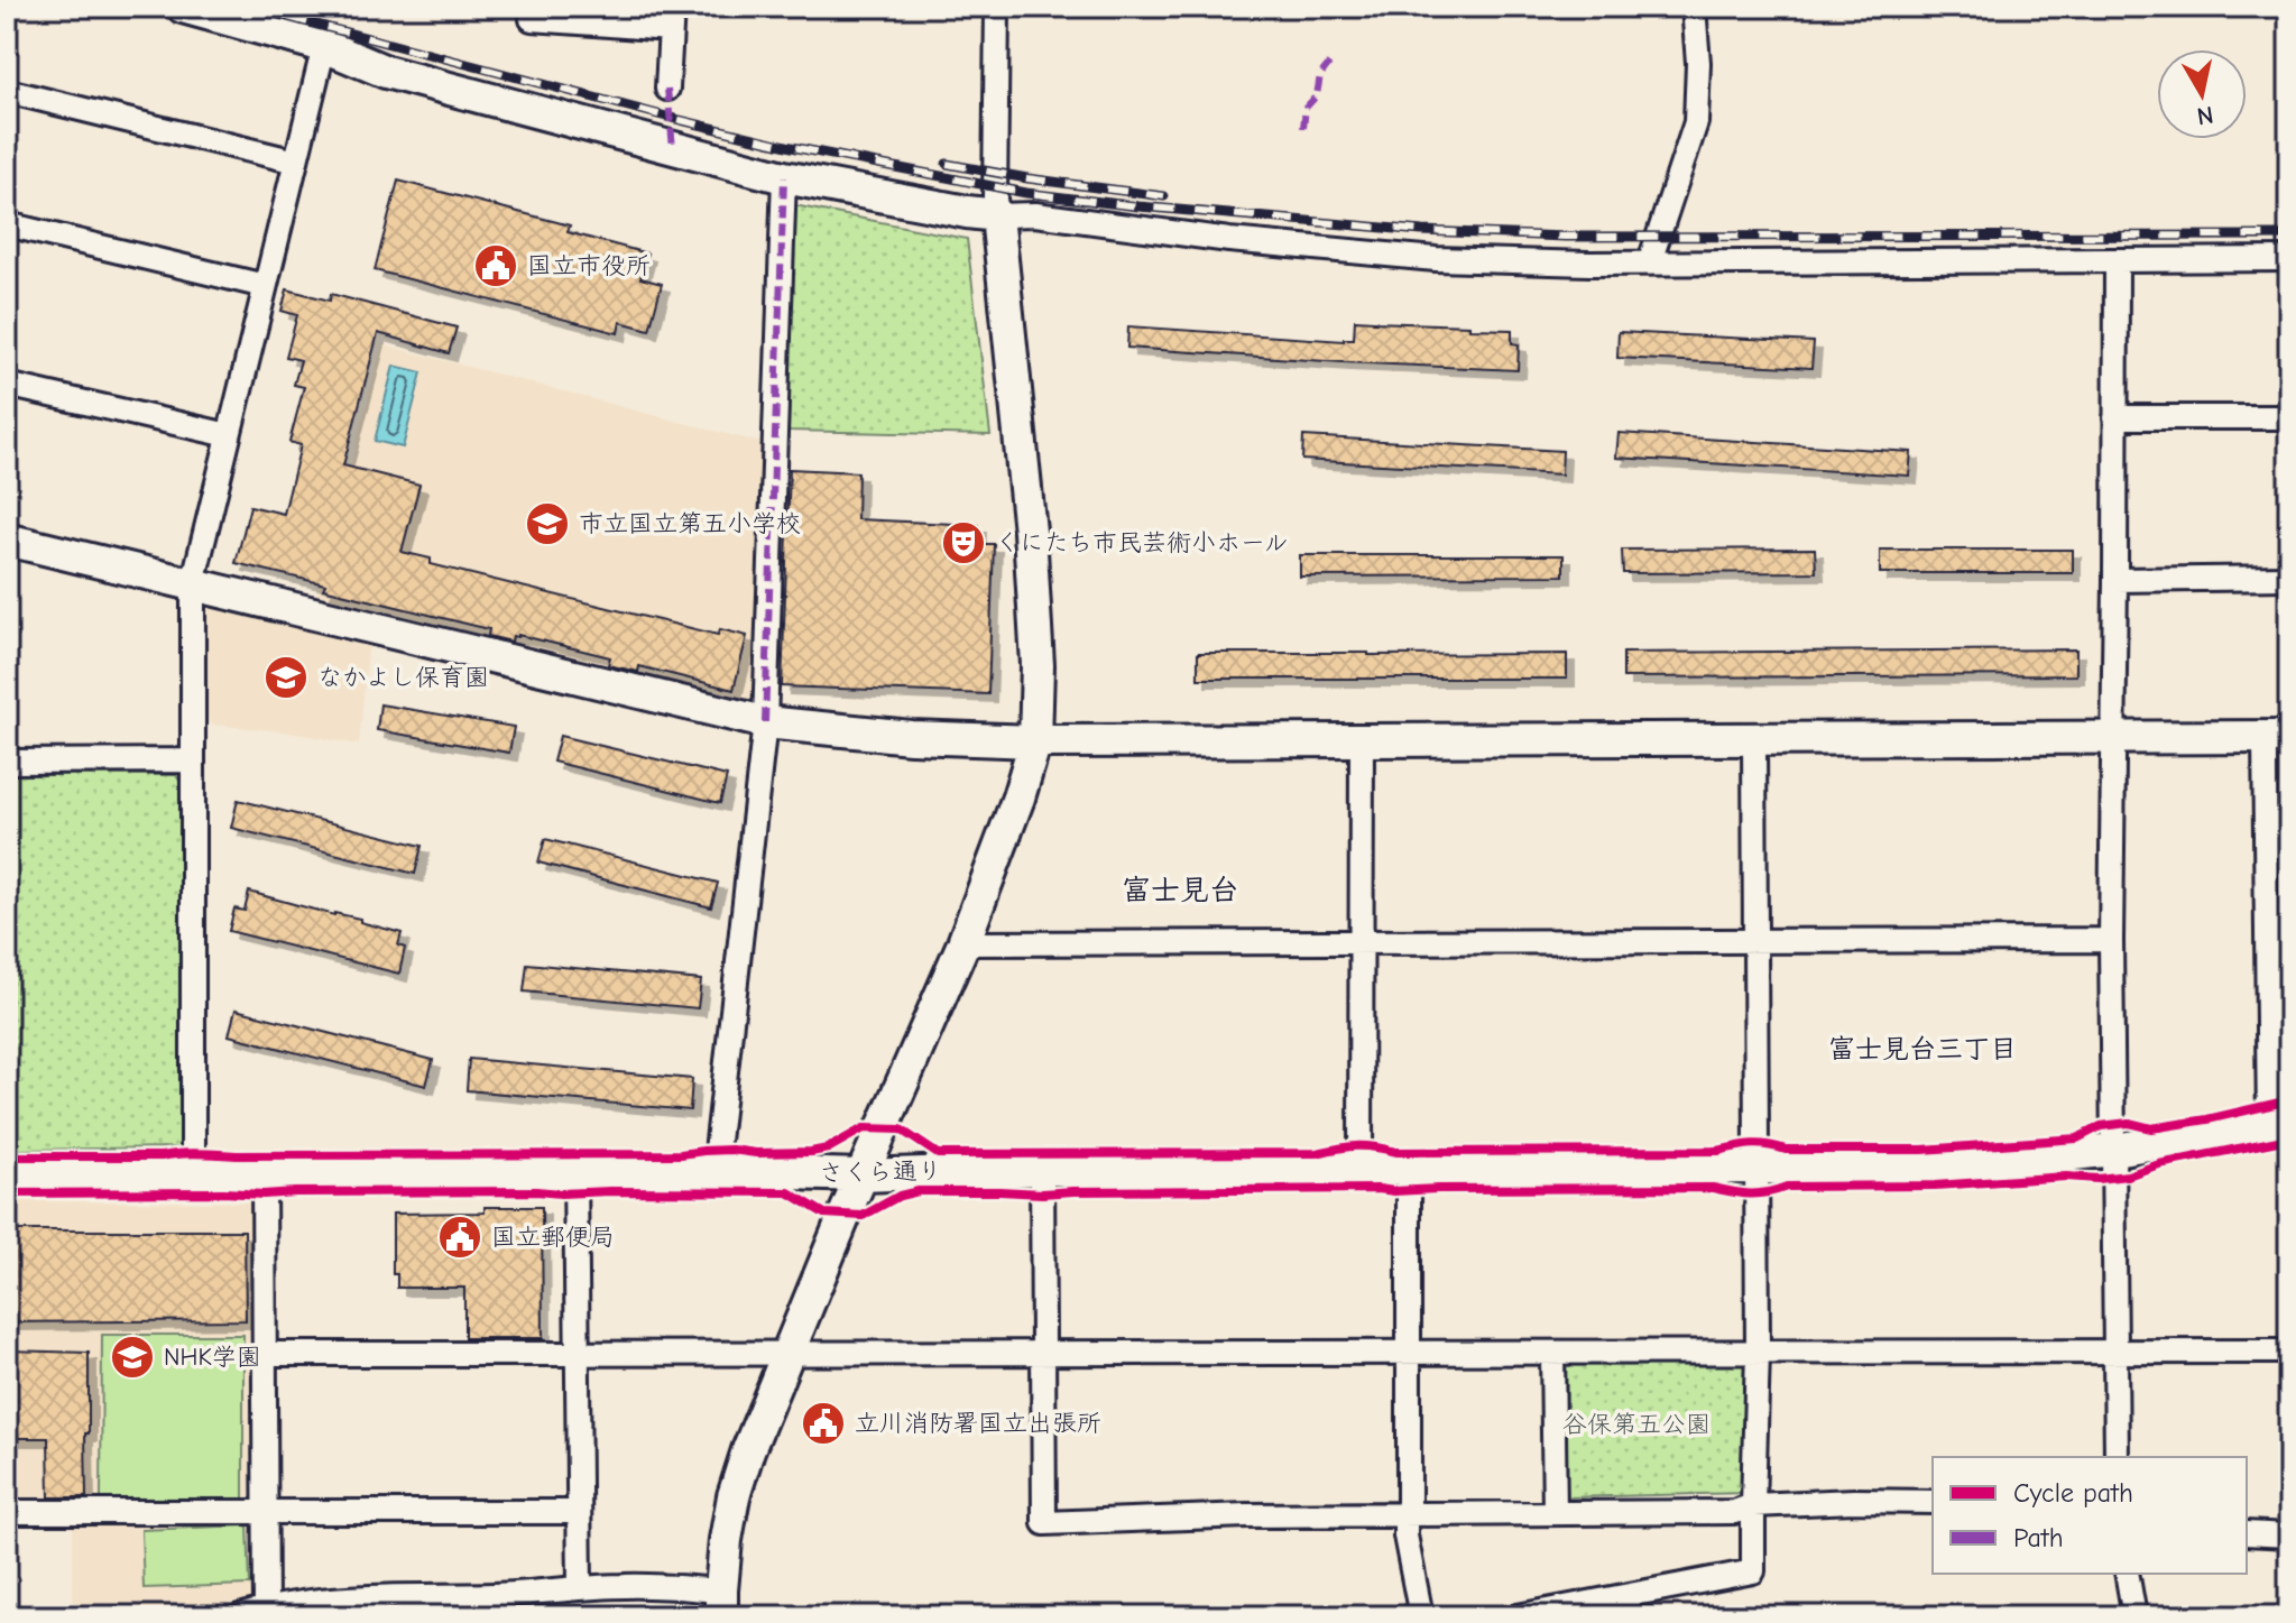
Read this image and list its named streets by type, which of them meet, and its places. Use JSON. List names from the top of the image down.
{
  "streets": {
    "street": ["さくら通り"]
  },
  "districts": ["富士見台", "富士見台三丁目"],
  "parks": ["谷保第五公園"],
  "places": {
    "public building": ["国立市役所", "国立郵便局", "立川消防署国立出張所"],
    "school or university": ["市立国立第五小学校", "なかよし保育園", "NHK学園"],
    "theatre": ["くにたち市民芸術小ホール"]
  },
  "legend": ["Cycle path", "Path"],
  "north": "bottom"
}
